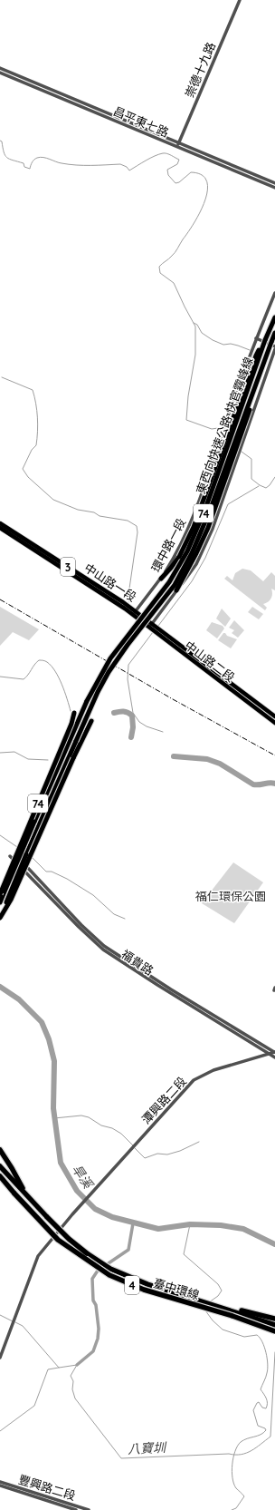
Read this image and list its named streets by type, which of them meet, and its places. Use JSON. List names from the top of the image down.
{
  "streets": {
    "highway": [
      "東西向快速公路 快官霧峰線",
      "74",
      "4",
      "臺中環線"
    ],
    "main road": ["3", "中山路一段", "中山路二段"],
    "street": [
      "崇德十九路",
      "昌平東七路",
      "環中路一段",
      "福貴路",
      "潭興路二段",
      "豐興路二段"
    ]
  },
  "crossings": [
    ["崇德十九路", "昌平東七路"],
    ["環中路一段", "中山路一段"],
    ["環中路一段", "中山路二段"],
    ["中山路一段", "中山路二段"],
    ["福貴路", "潭興路二段"]
  ],
  "water": ["旱溪", "八寶圳"],
  "parks": ["福仁環保公園"]
}
